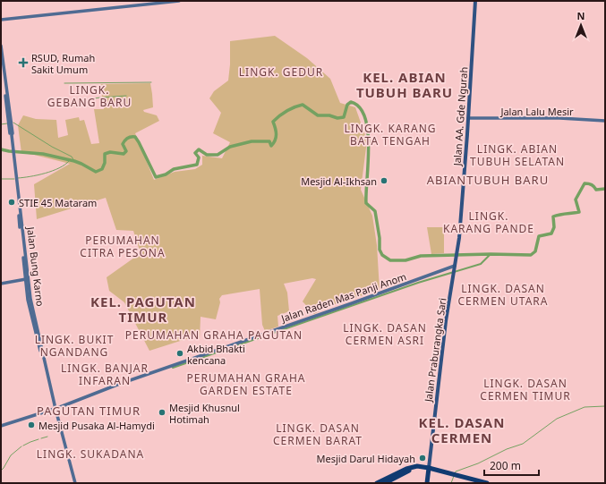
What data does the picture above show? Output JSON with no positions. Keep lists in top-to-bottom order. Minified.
{"streets":{"main road":["Jalan AA. Gde Ngurah","Jalan Praburangka Sari"],"street":["Jalan Lalu Mesir","Jalan Bung Karno","Jalan Raden Mas Panji Anom"]},"crossings":[["Jalan Lalu Mesir","Jalan AA. Gde Ngurah"],["Jalan AA. Gde Ngurah","Jalan Praburangka Sari"],["Jalan Bung Karno","Jalan Raden Mas Panji Anom"],["Jalan Raden Mas Panji Anom","Jalan Praburangka Sari"]],"districts":["LINGK. GEDUR","KEL. ABIAN TUBUH BARU","LINGK. GEBANG BARU","LINGK. KARANG BATA TENGAH","LINGK. ABIAN TUBUH SELATAN","ABIANTUBUH BARU","LINGK. KARANG PANDE","PERUMAHAN CITRA PESONA","LINGK. DASAN CERMEN UTARA","KEL. PAGUTAN TIMUR","LINGK. DASAN CERMEN ASRI","PERUMAHAN GRAHA PAGUTAN","LINGK. BUKIT NGANDANG","LINGK. BANJAR INFARAN","PERUMAHAN GRAHA GARDEN ESTATE","LINGK. DASAN CERMEN TIMUR","PAGUTAN TIMUR","KEL. DASAN CERMEN","LINGK. DASAN CERMEN BARAT","LINGK. SUKADANA"],"places":{"health":["RSUD, Rumah Sakit Umum"],"other":["Mesjid Al-Ikhsan","STIE 45 Mataram","Akbid Bhakti kencana","Mesjid Khusnul Hotimah","Mesjid Pusaka Al-Hamydi","Mesjid Darul Hidayah"]},"scale_bar":"200 m","north":"top"}
